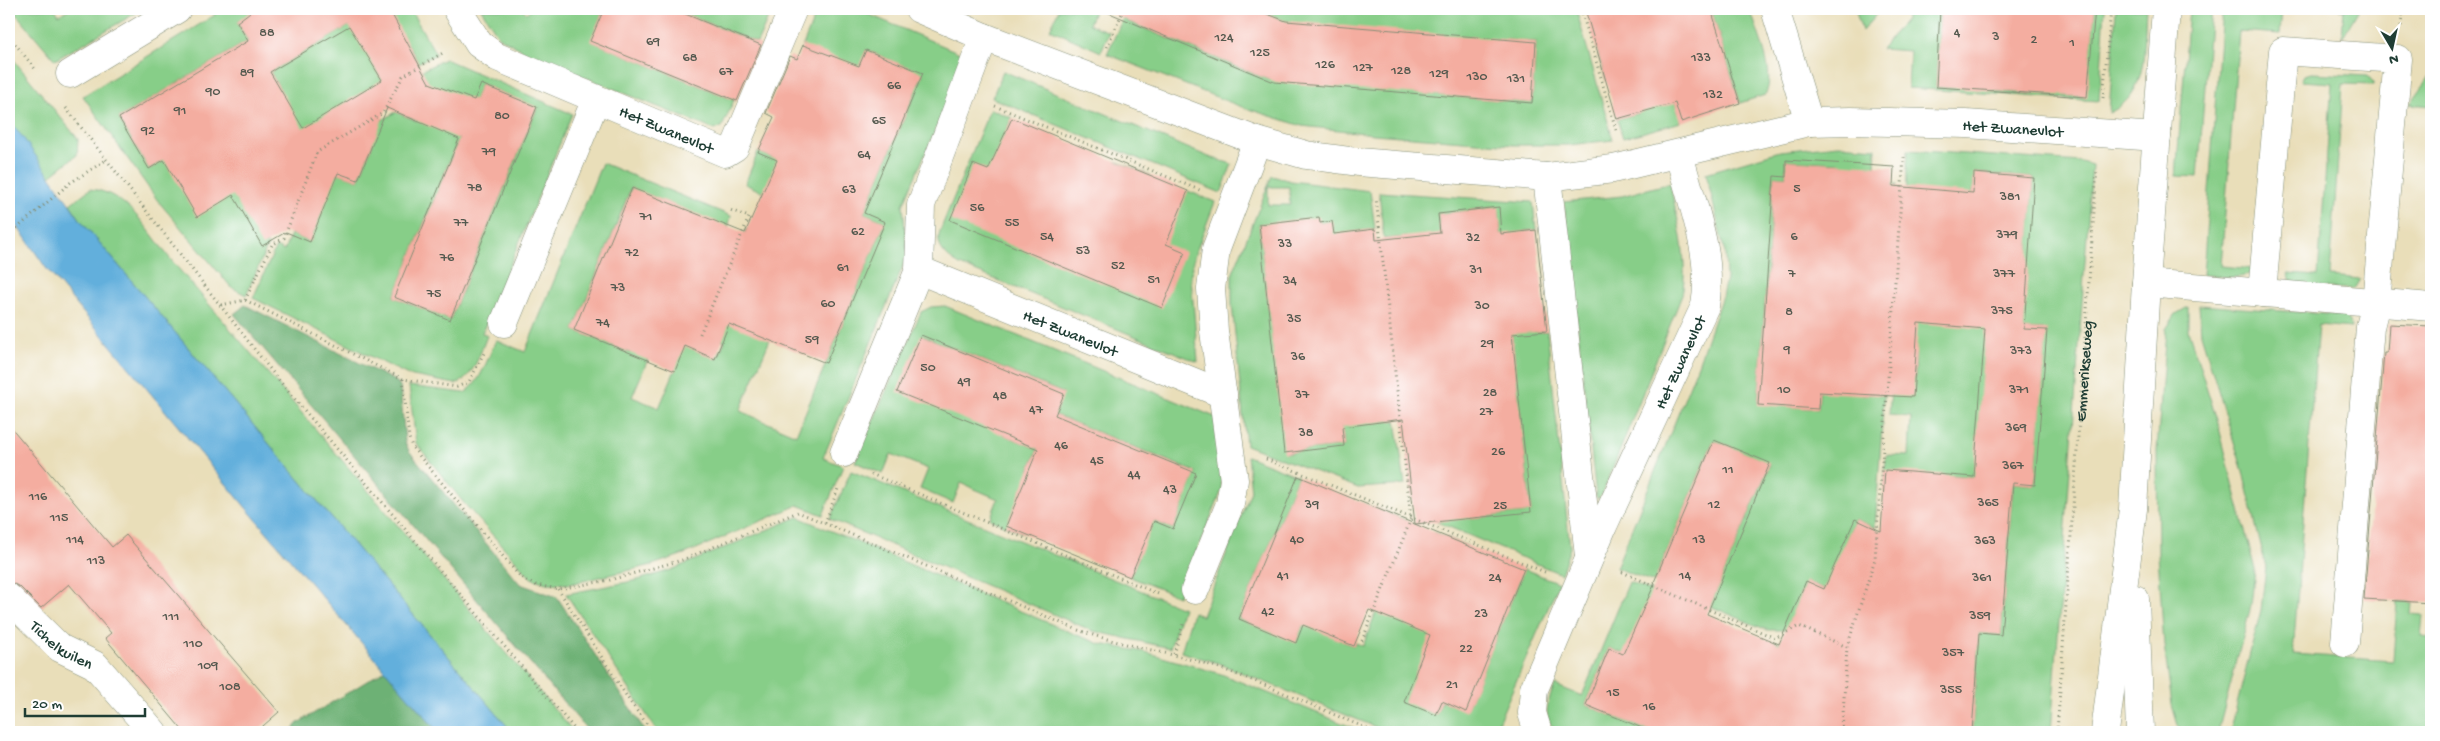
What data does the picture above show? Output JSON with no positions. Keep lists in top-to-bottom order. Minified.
{"streets":{"street":["Het Zwanevlot","Tichelkuilen"],"path":["Emmerikseweg"]},"crossings":[["Het Zwanevlot","Emmerikseweg"]],"house_numbers":["88","4","3","124","2","69","1","125","68","133","126","127","128","67","89","129","130","131","66","90","132","91","80","65","92","79","64","78","5","63","381","56","71","77","55","62","379","54","6","32","33","53","72","76","52","61","31","7","377","51","34","73","75","60","30","375","8","35","74","59","29","9","373","36","50","49","10","371","28","37","48","47","27","369","38","46","26","45","367","11","44","43","116","365","39","12","25","115","114","40","13","363","113","41","14","24","361","42","23","359","111","110","22","357","109","21","108","355","15","16"],"scale_bar":"20 m","north":"bottom"}
